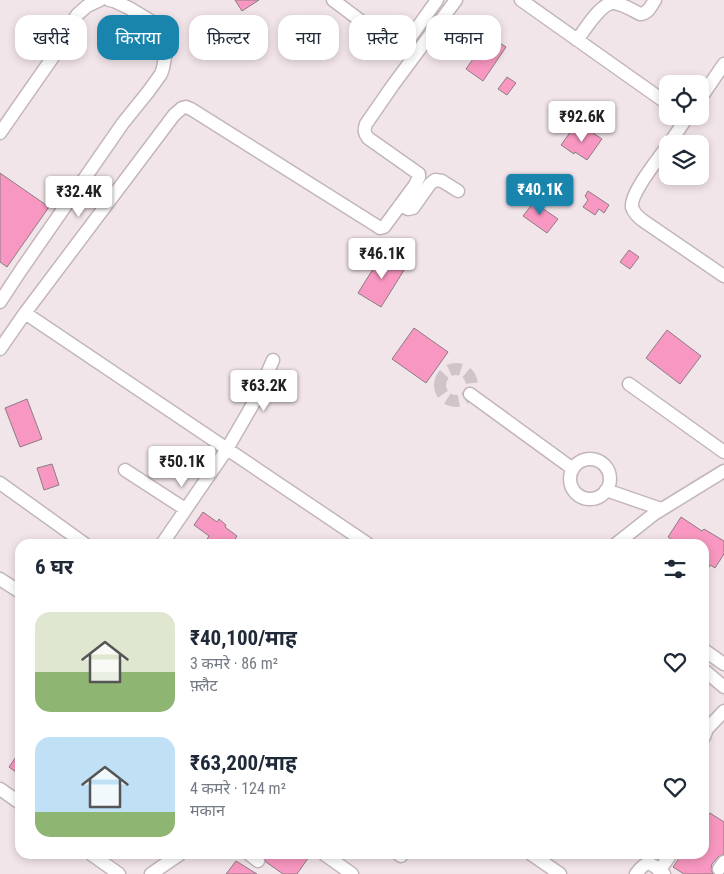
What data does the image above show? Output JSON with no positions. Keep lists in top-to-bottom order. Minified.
{"page":{"chip":["खरीदें","किराया","फ़िल्टर","नया","फ़्लैट","मकान"],"price":["₹92.6K","₹40.1K","₹32.4K","₹46.1K","₹63.2K","₹50.1K"],"heading":"6 घर","list":[{"name":"₹40,100/माह","note":"3 कमरे · 86 m² · फ़्लैट"},{"name":"₹63,200/माह","note":"4 कमरे · 124 m² · मकान"}]}}
